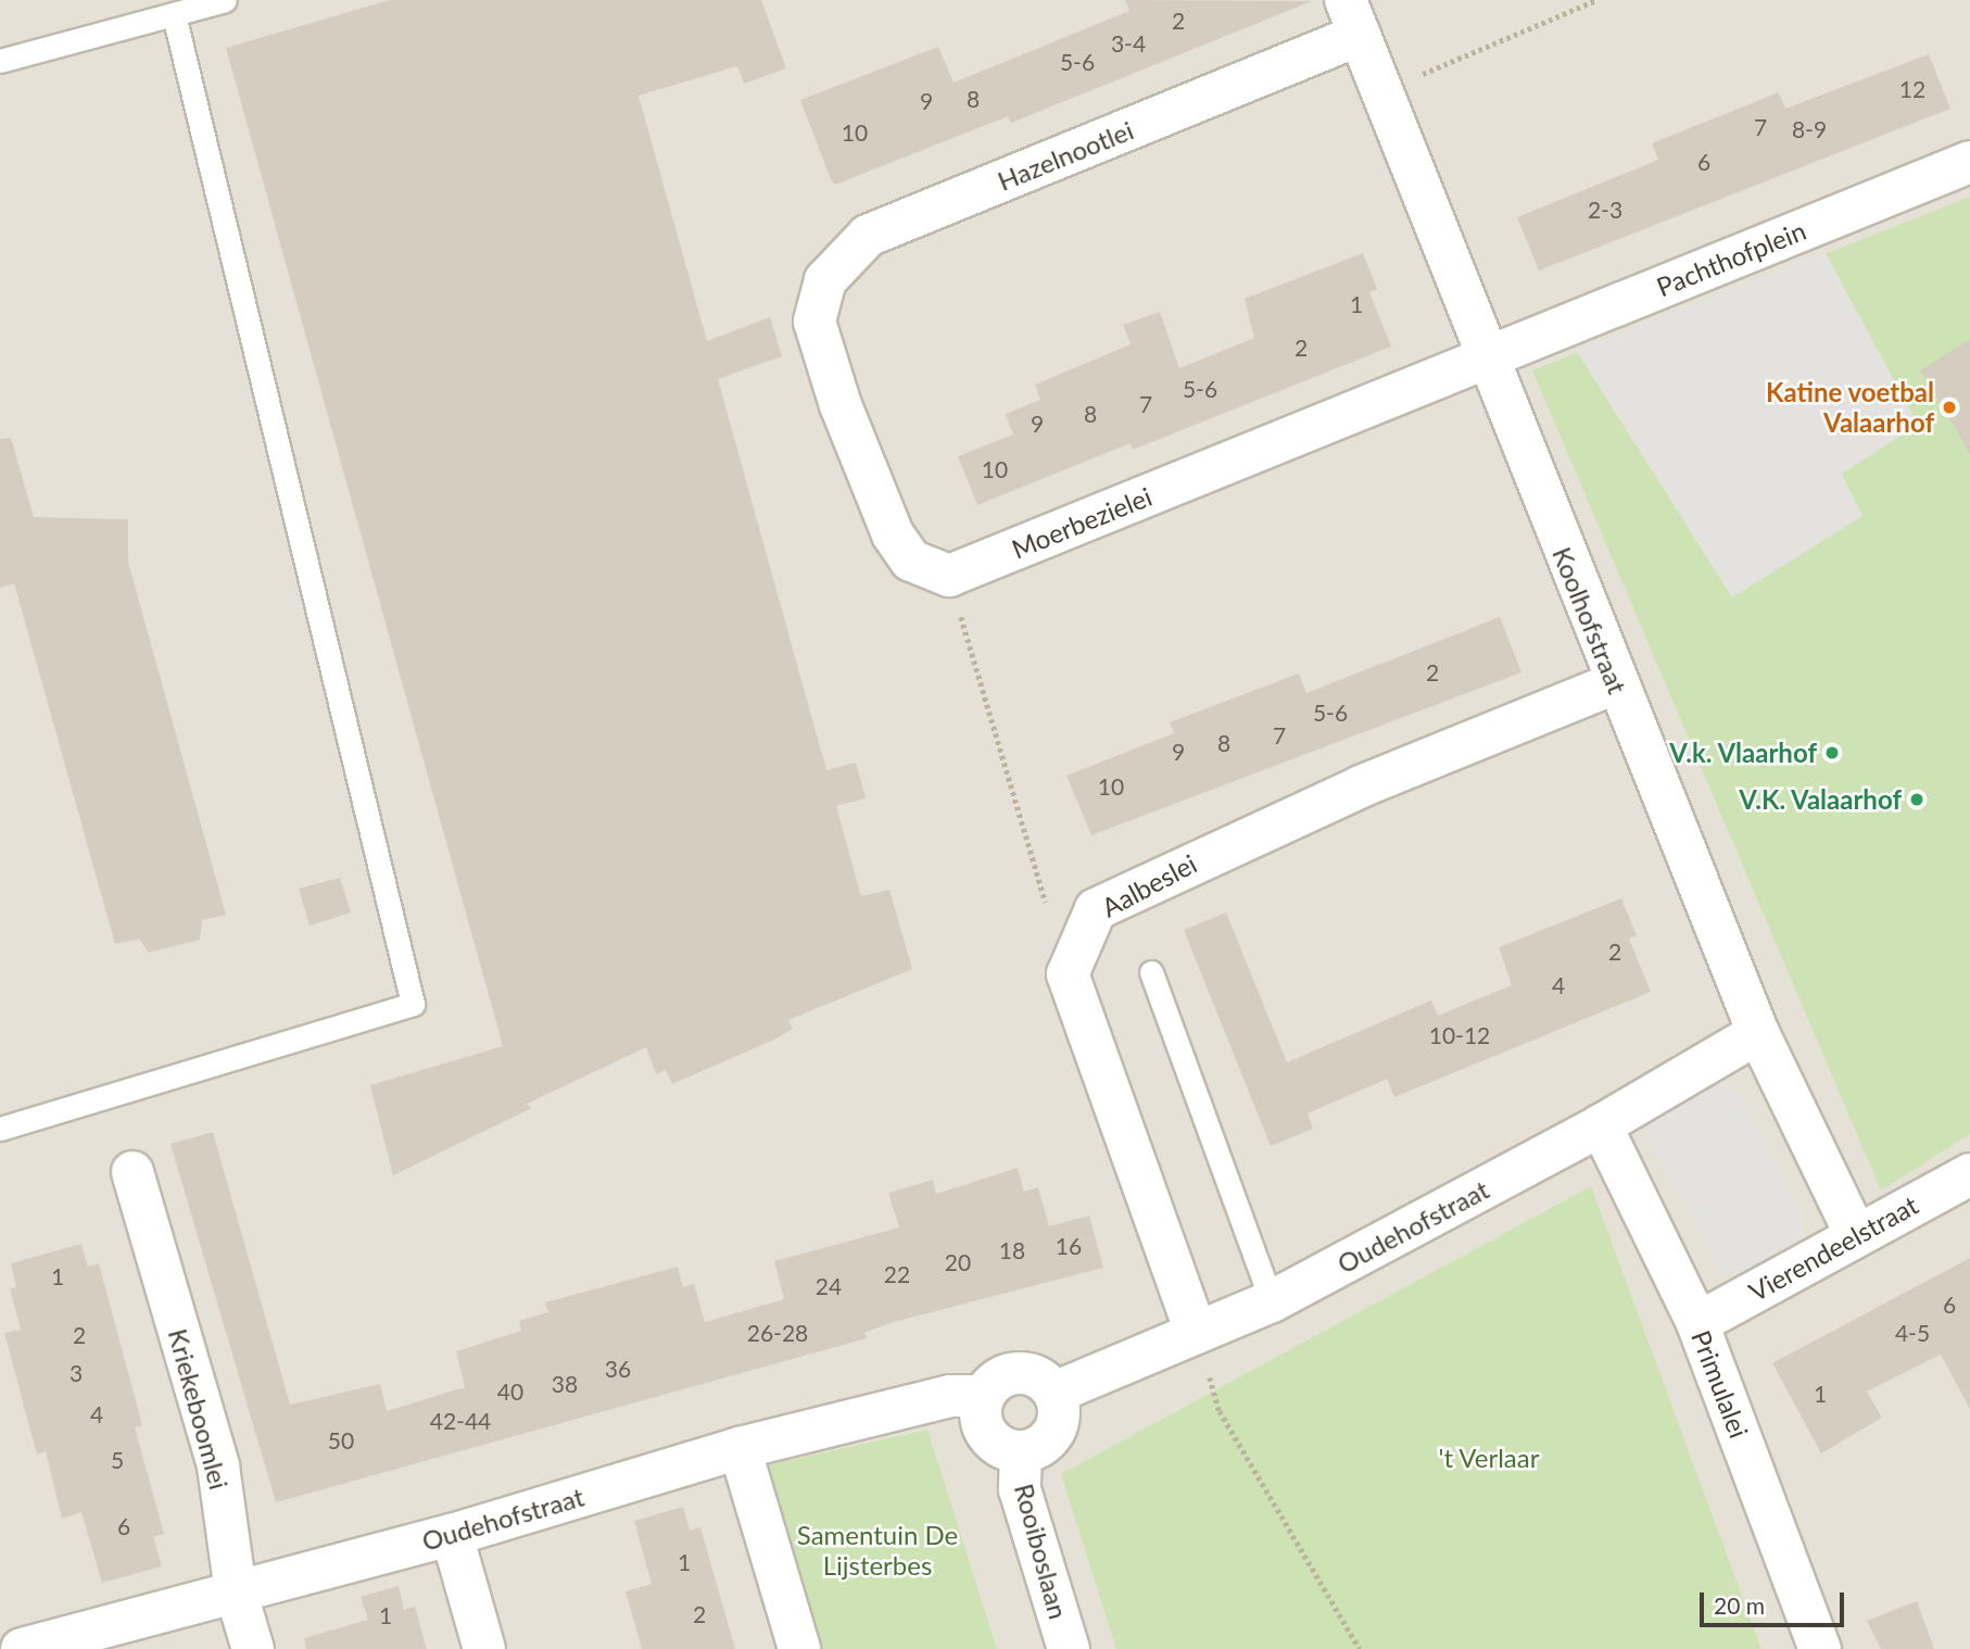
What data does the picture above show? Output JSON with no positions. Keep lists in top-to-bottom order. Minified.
{"streets":{"street":["Hazelnootlei","Pachthofplein","Moerbezielei","Koolhofstraat","Aalbeslei","Oudehofstraat","Vierendeelstraat","Primulalei","Kriekeboomlei","Rooiboslaan"]},"crossings":[["Hazelnootlei","Moerbezielei"],["Hazelnootlei","Koolhofstraat"],["Pachthofplein","Moerbezielei"],["Pachthofplein","Koolhofstraat"],["Moerbezielei","Koolhofstraat"],["Koolhofstraat","Aalbeslei"],["Koolhofstraat","Oudehofstraat"],["Koolhofstraat","Vierendeelstraat"],["Oudehofstraat","Primulalei"],["Oudehofstraat","Kriekeboomlei"],["Oudehofstraat","Rooiboslaan"],["Vierendeelstraat","Primulalei"]],"parks":["'t Verlaar","Samentuin De Lijsterbes"],"places":["Katine voetbal Valaarhof","V.k. Vlaarhof","V.K. Valaarhof"],"house_numbers":["2","3-4","5-6","12","8","9","7","8-9","10","6","2-3","1","2","5-6","7","8","9","10","2","5-6","7","8","9","10","2","4","10-12","16","18","20","22","1","24","6","26-28","4-5","2","36","3","38","40","1","4","42-44","50","5","6","1","2","1"],"scale_bar":"20 m"}
